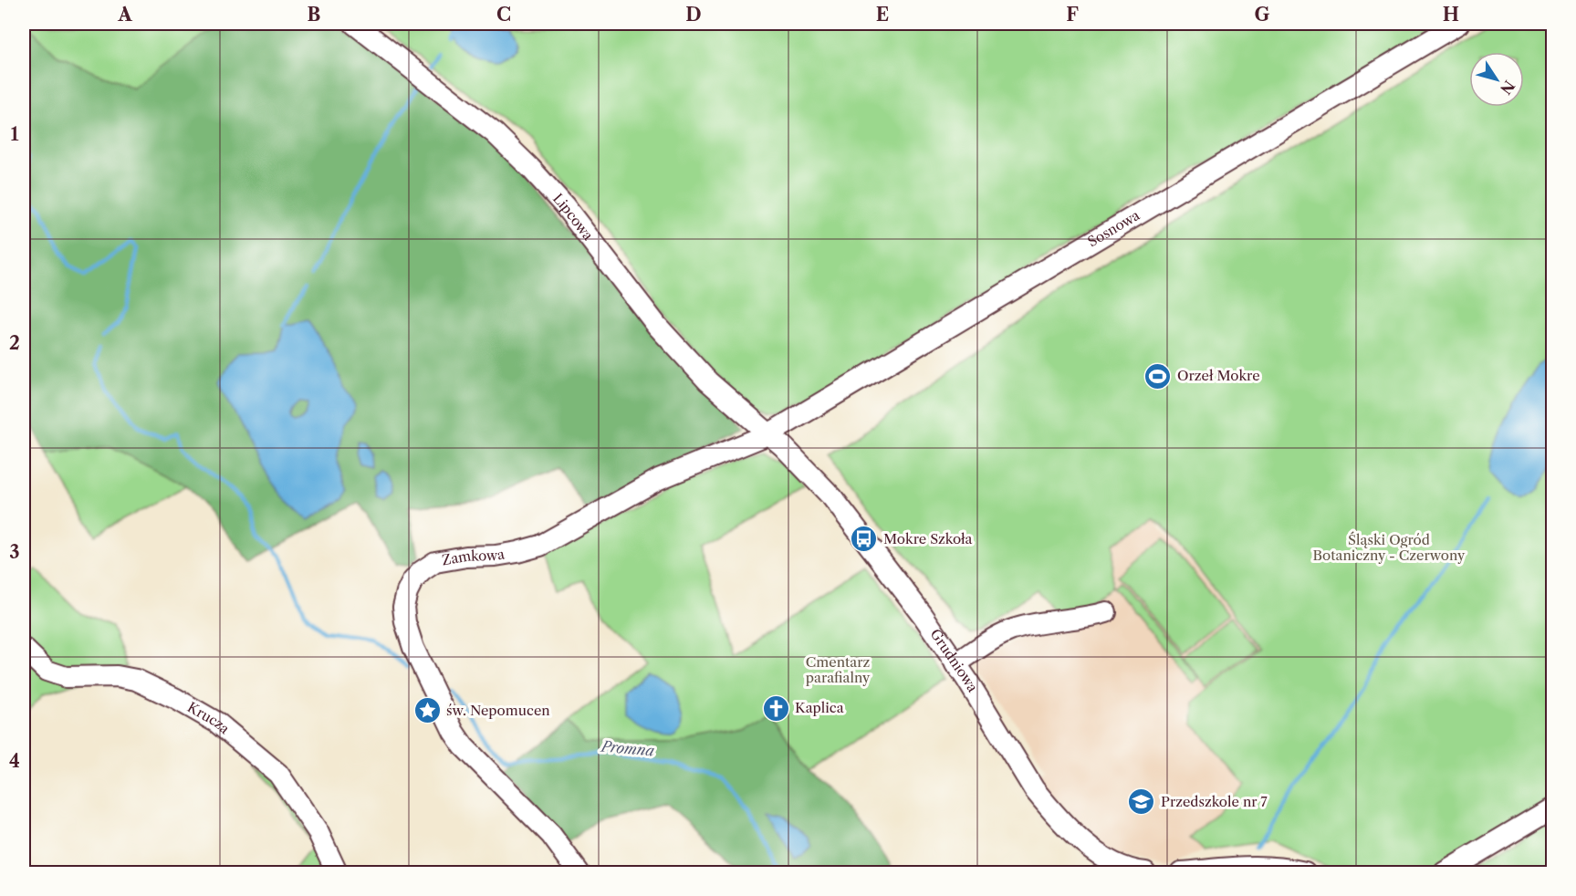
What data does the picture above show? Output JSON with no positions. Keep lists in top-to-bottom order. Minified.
{"streets":{"street":["Lipcowa","Sosnowa","Zamkowa","Grudniowa","Krucza"]},"crossings":[["Lipcowa","Sosnowa"],["Lipcowa","Zamkowa"],["Lipcowa","Grudniowa"],["Sosnowa","Zamkowa"],["Sosnowa","Grudniowa"],["Zamkowa","Grudniowa"]],"water":["Promna"],"parks":["Śląski Ogród Botaniczny - Czerwony","Cmentarz parafialny"],"places":{"sports":["Orzeł Mokre"],"bus stop":["Mokre Szkoła"],"church":["Kaplica"],"place":["św. Nepomucen"],"school or university":["Przedszkole nr 7"]},"north":"bottom right","grid":{"columns":["A","B","C","D","E","F","G","H"],"rows":["1","2","3","4"]}}
